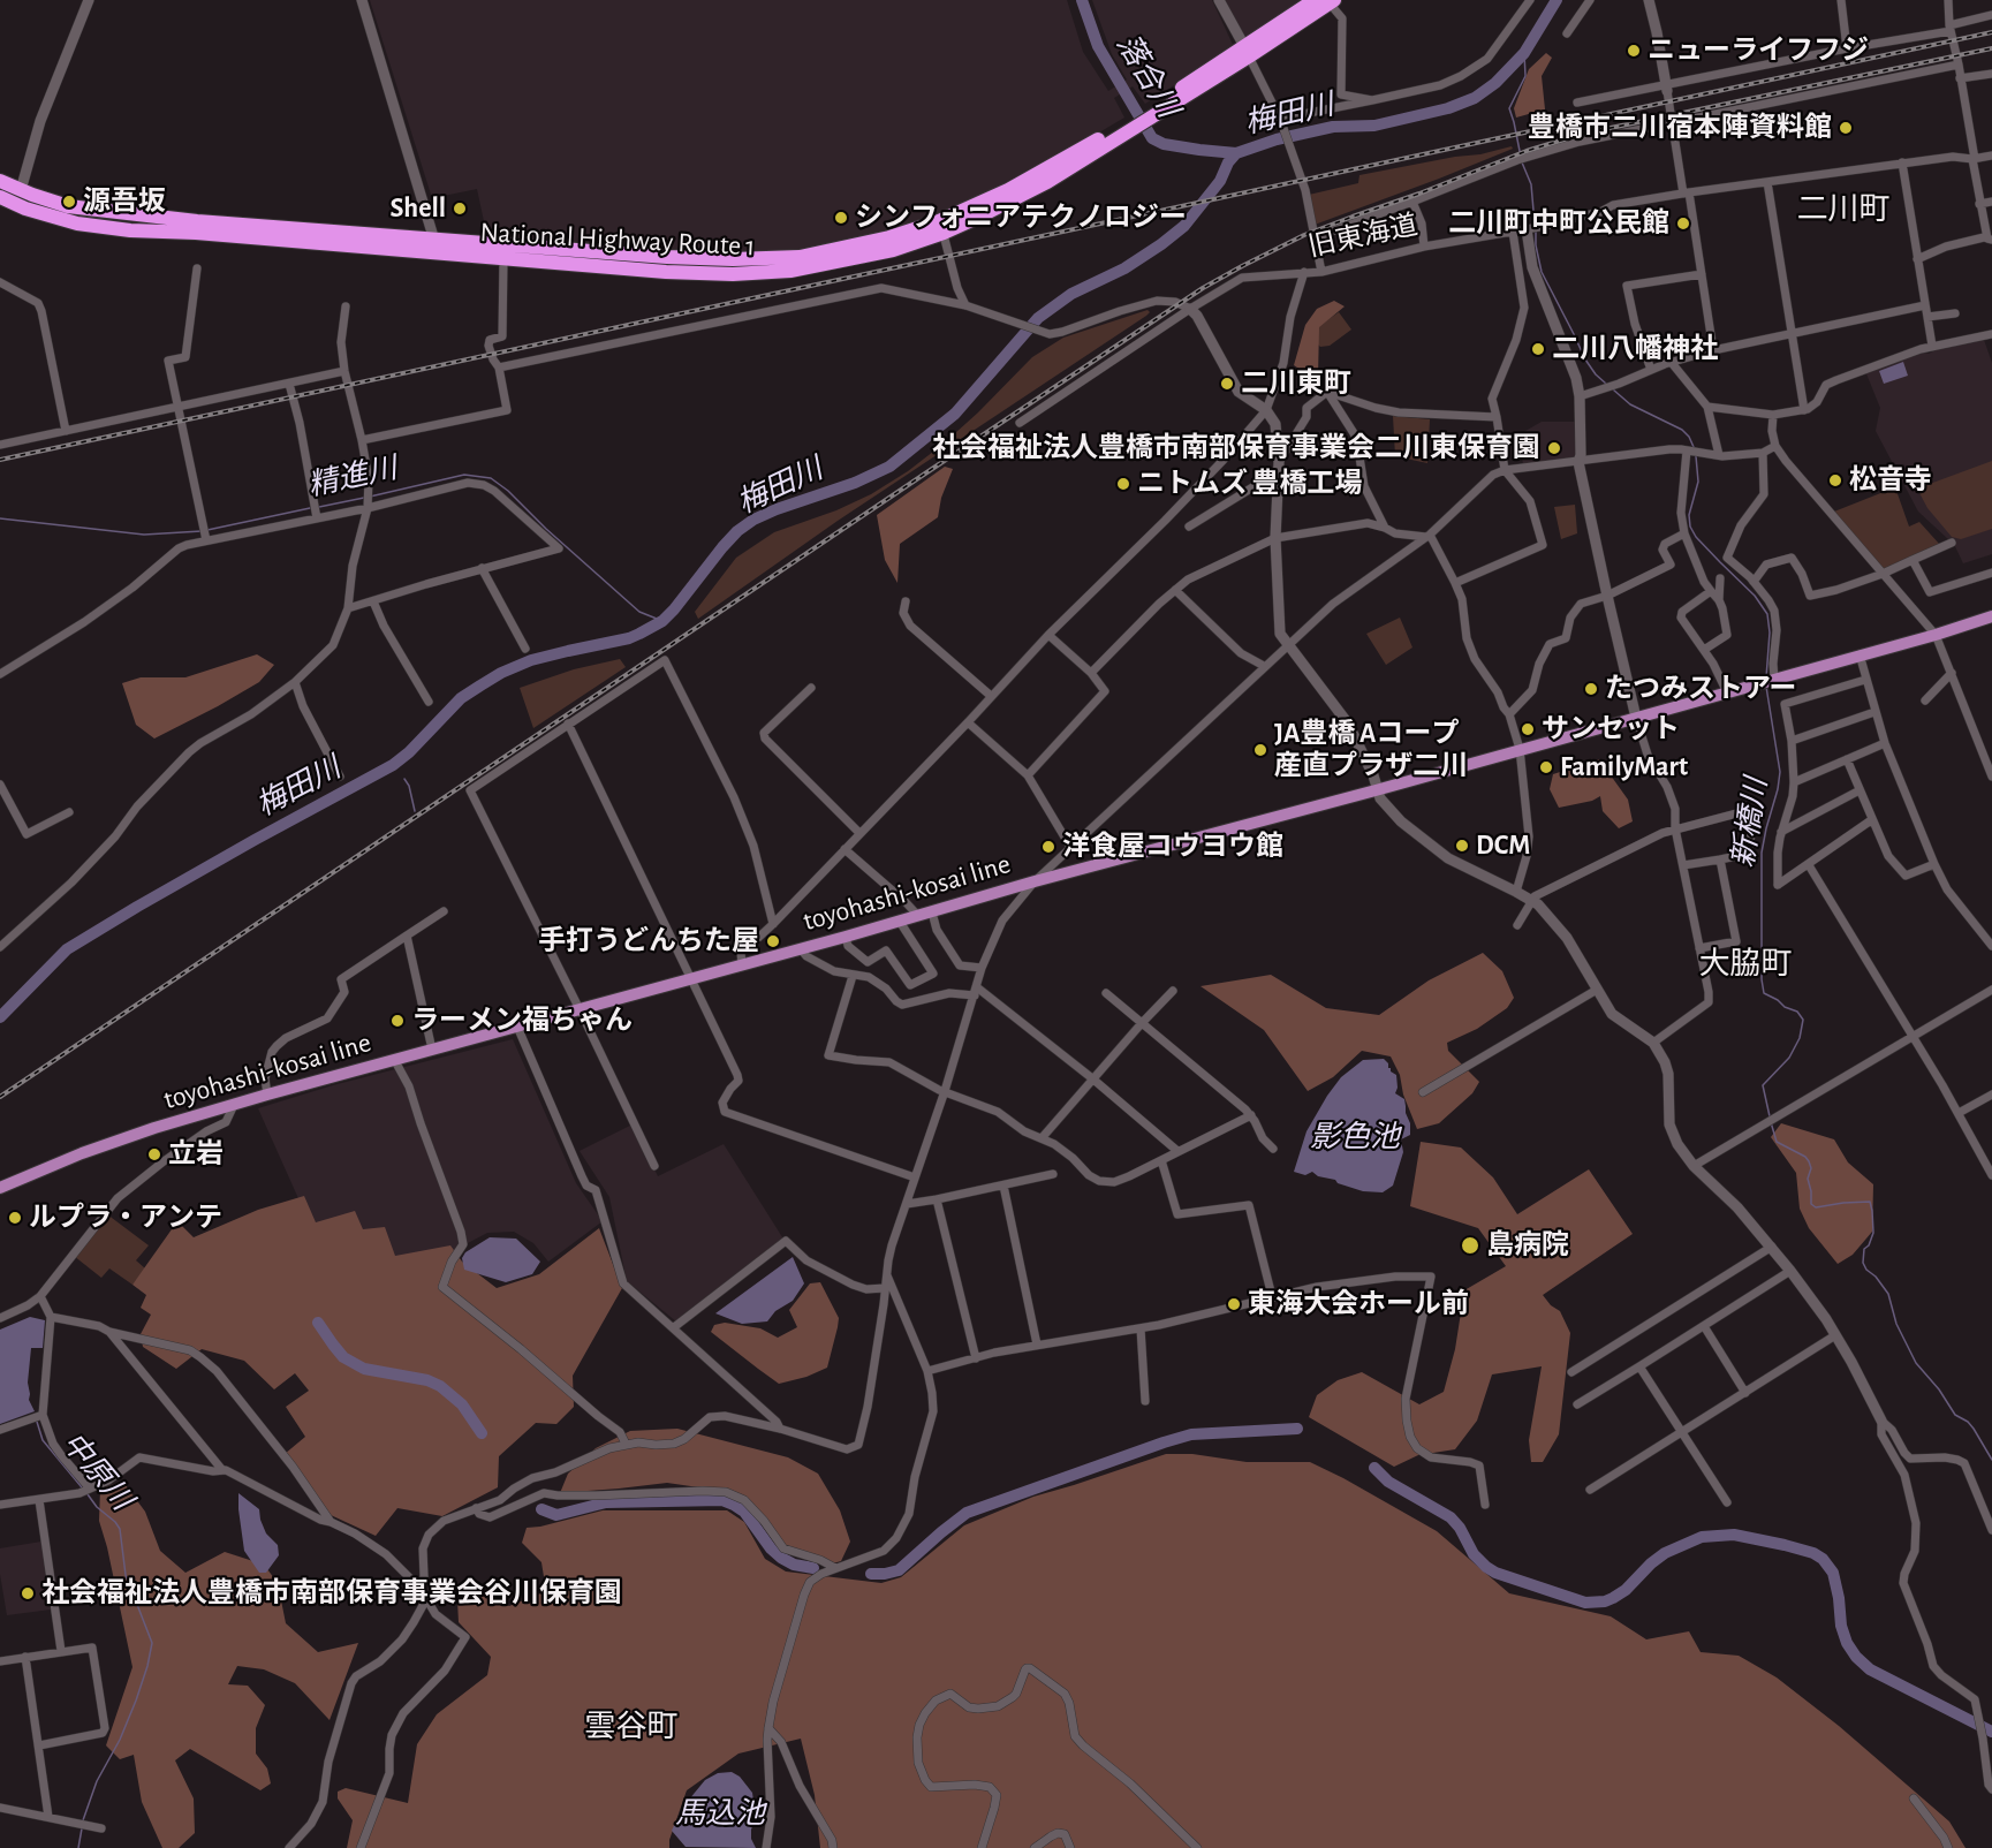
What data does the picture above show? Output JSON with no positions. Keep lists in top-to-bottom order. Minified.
{"streets":{"highway":["National Highway Route 1"],"main road":["toyohashi-kosai line"],"street":["旧東海道"]},"districts":["二川町","大脇町","雲谷町"],"water":["落合川","梅田川","精進川","新橋川","影色池","中原川","馬込池"],"places":["ニューライフフジ","豊橋市二川宿本陣資料館","源吾坂","Shell","シンフォニアテクノロジー","二川町中町公民館","二川八幡神社","二川東町","社会福祉法人豊橋市南部保育事業会二川東保育園","松音寺","ニトムズ 豊橋工場","たつみストアー","サンセット","JA豊橋 Aコープ 産直プラザ二川","FamilyMart","DCM","洋食屋コウヨウ館","手打うどんちた屋","ラーメン福ちゃん","立岩","ルプラ・アンテ","島病院","東海大会ホール前","社会福祉法人豊橋市南部保育事業会谷川保育園"]}
